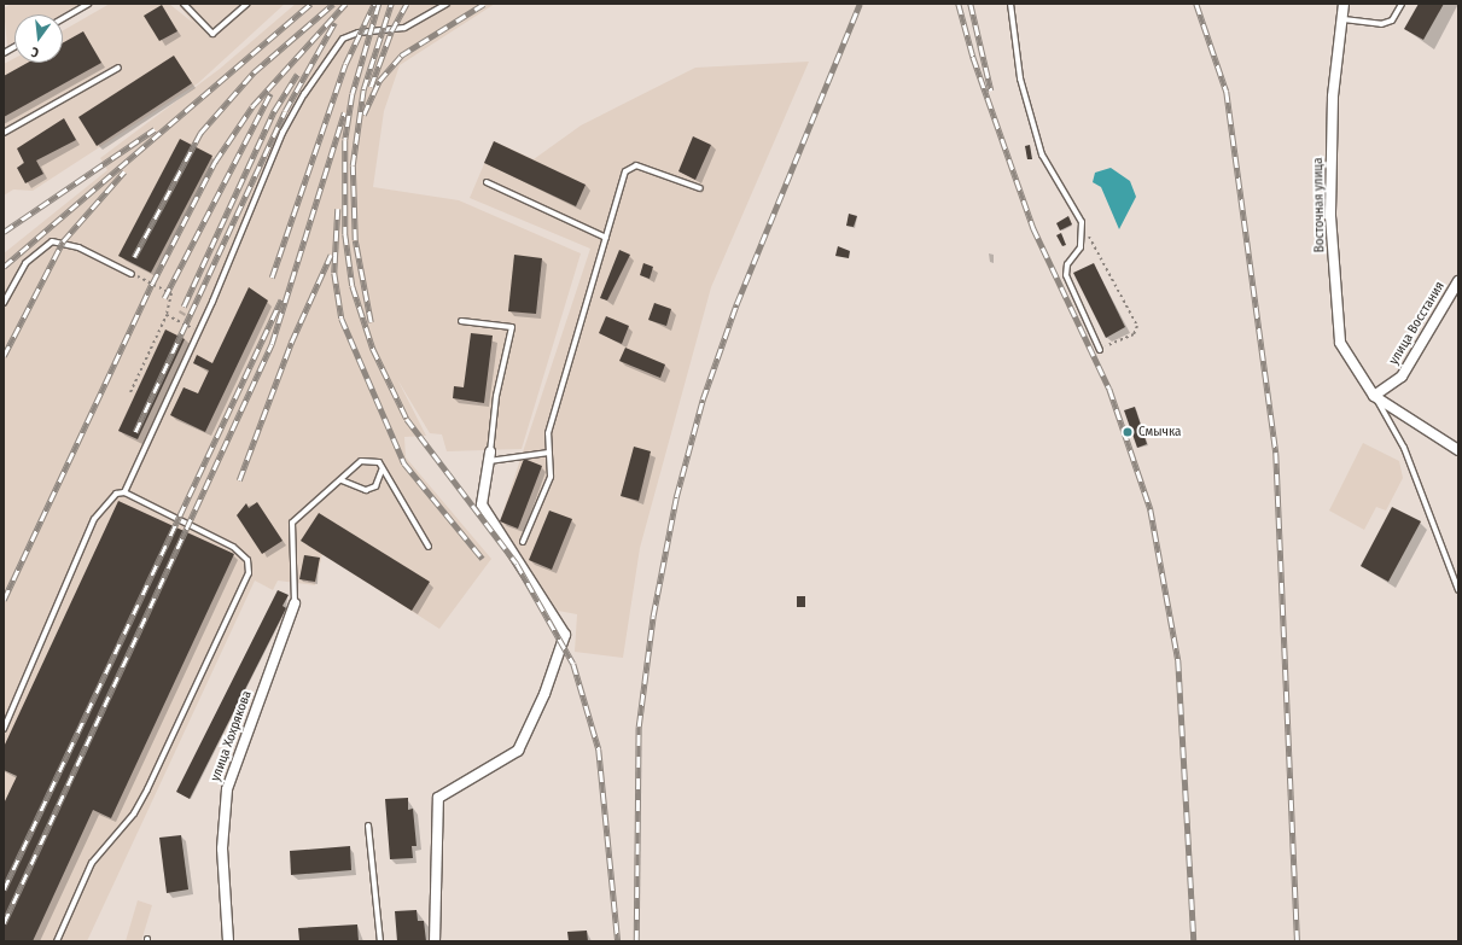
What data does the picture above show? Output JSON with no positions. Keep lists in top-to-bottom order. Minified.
{"streets":{"street":["Восточная улица","улица Восстания","улица Хохрякова"]},"crossings":[["Восточная улица","улица Восстания"]],"places":["Смычка"],"north":"bottom"}
